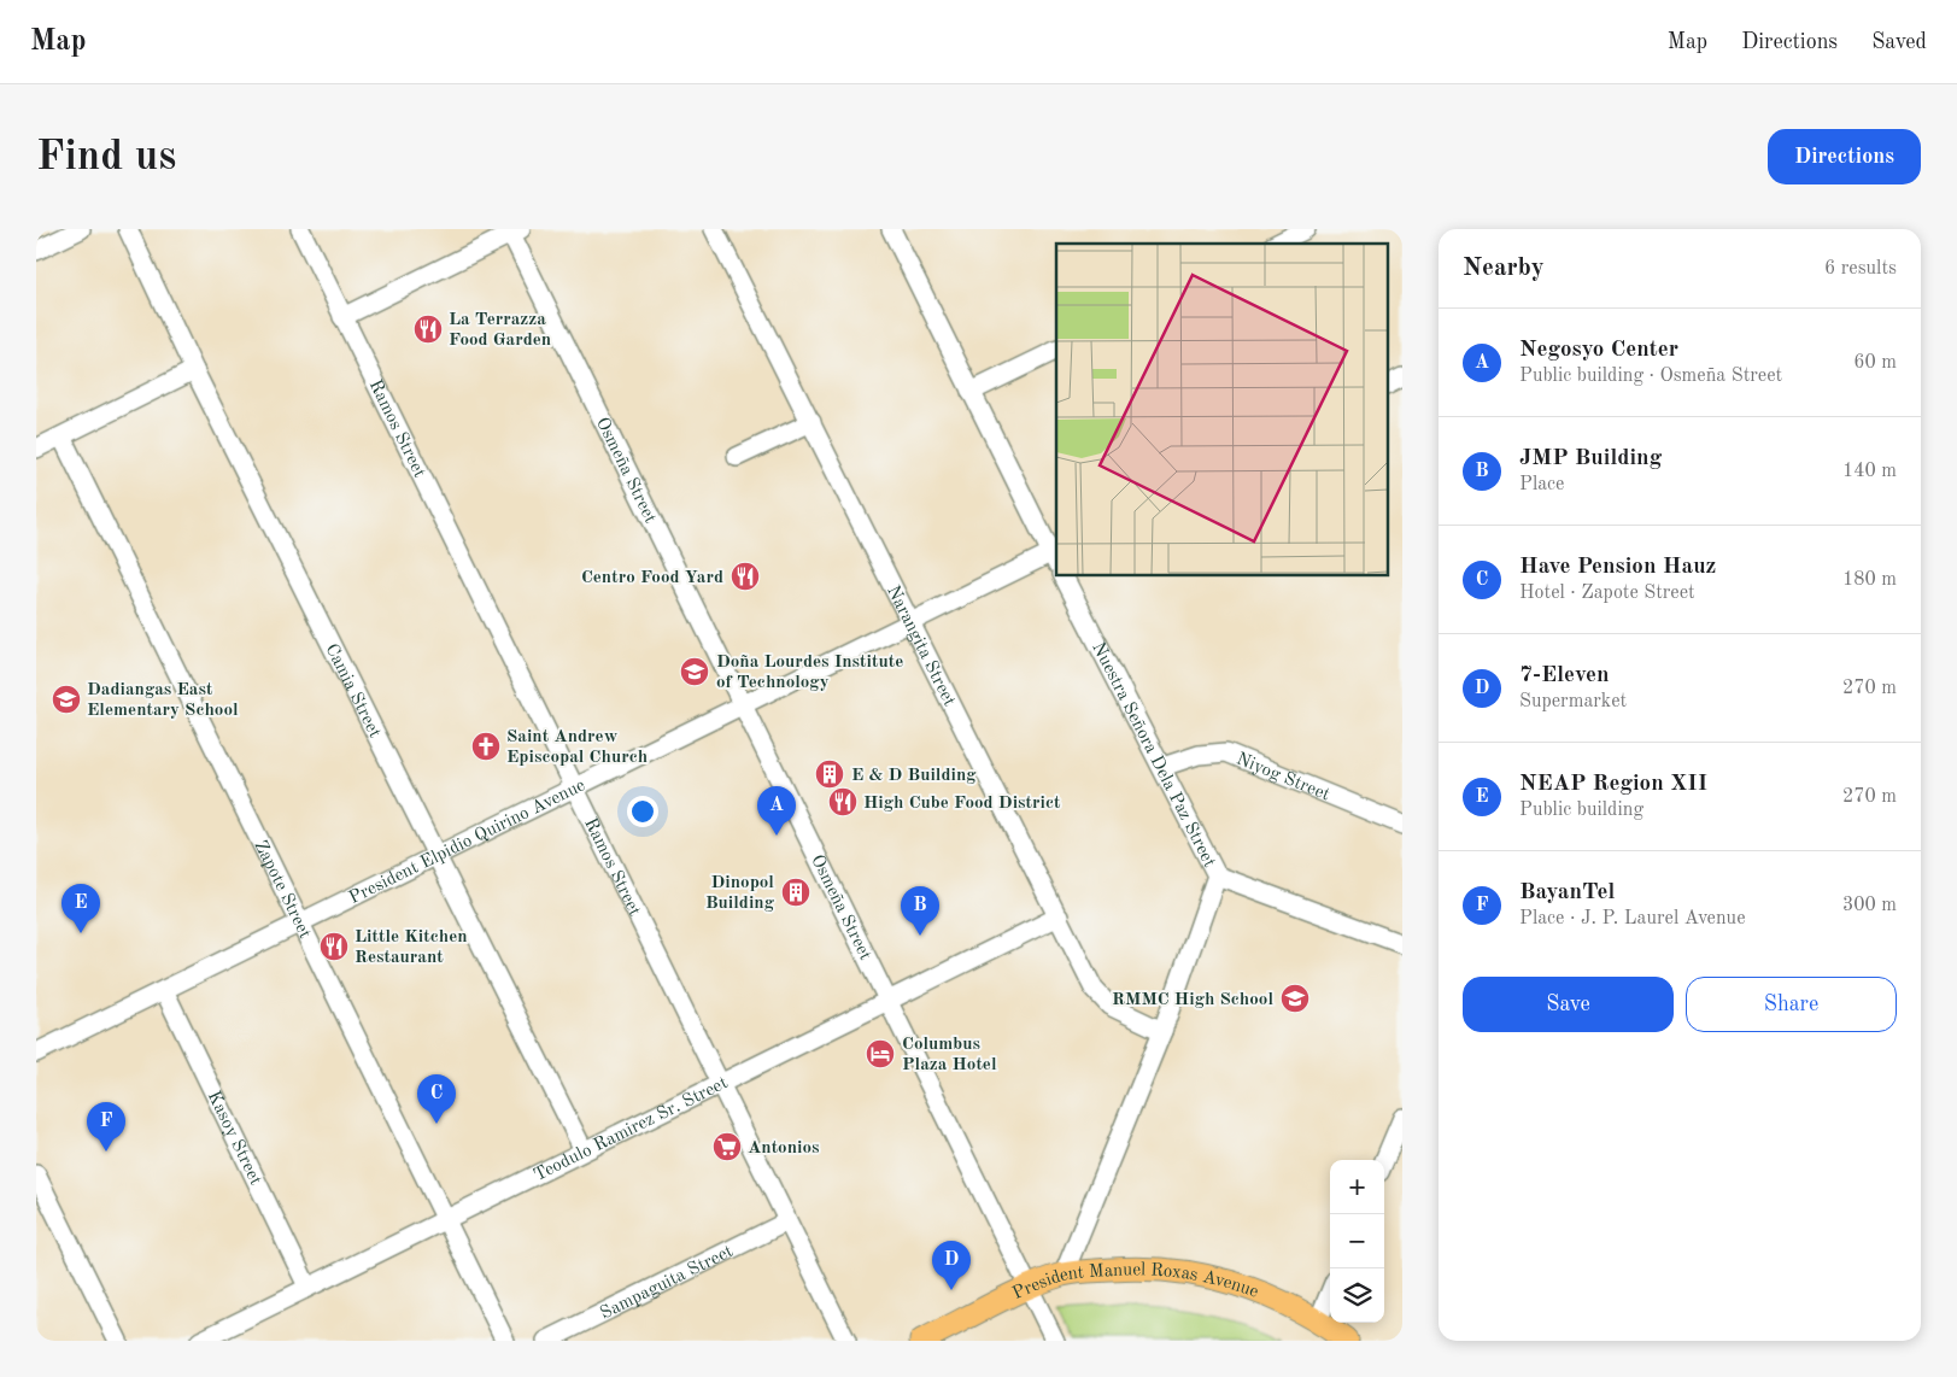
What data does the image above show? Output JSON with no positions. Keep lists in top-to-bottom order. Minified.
{"streets":{"main road":["President Manuel Roxas Avenue"],"street":["Ramos Street","Osmeña Street","Narangita Street","Camia Street","Nuestra Señora Dela Paz Street","Niyog Street","President Elpidio Quirino Avenue","Zapote Street","Teodulo Ramirez Sr. Street","Kasoy Street","Sampaguita Street"]},"crossings":[["Ramos Street","President Elpidio Quirino Avenue"],["Ramos Street","Teodulo Ramirez Sr. Street"],["Ramos Street","Sampaguita Street"],["Osmeña Street","President Elpidio Quirino Avenue"],["Osmeña Street","Teodulo Ramirez Sr. Street"],["Osmeña Street","President Manuel Roxas Avenue"],["Narangita Street","Nuestra Señora Dela Paz Street"],["Narangita Street","President Elpidio Quirino Avenue"],["Narangita Street","Teodulo Ramirez Sr. Street"],["Camia Street","President Elpidio Quirino Avenue"],["Camia Street","Teodulo Ramirez Sr. Street"],["Nuestra Señora Dela Paz Street","Niyog Street"],["Nuestra Señora Dela Paz Street","President Manuel Roxas Avenue"],["President Elpidio Quirino Avenue","Zapote Street"],["President Elpidio Quirino Avenue","Kasoy Street"],["Zapote Street","Teodulo Ramirez Sr. Street"],["Teodulo Ramirez Sr. Street","Kasoy Street"]],"places":{"restaurant":["La Terrazza Food Garden","Centro Food Yard","High Cube Food District","Little Kitchen Restaurant"],"school or university":["Doña Lourdes Institute of Technology","Dadiangas East Elementary School","RMMC High School"],"church":["Saint Andrew Episcopal Church"],"building":["E & D Building","Dinopol Building"],"hotel":["Columbus Plaza Hotel"],"supermarket":["Antonios"]},"page":{"header":"Map","nav":["Map","Directions","Saved"],"buttons":["Directions",["Save","Share"]],"title":"Find us","heading":["Nearby","6 results"],"list":[{"mark":"A","name":"Negosyo Center","note":"Public building · Osmeña Street","value":"60 m"},{"mark":"B","name":"JMP Building","note":"Place","value":"140 m"},{"mark":"C","name":"Have Pension Hauz","note":"Hotel · Zapote Street","value":"180 m"},{"mark":"D","name":"7-Eleven","note":"Supermarket","value":"270 m"},{"mark":"E","name":"NEAP Region XII","note":"Public building","value":"270 m"},{"mark":"F","name":"BayanTel","note":"Place · J. P. Laurel Avenue","value":"300 m"}],"pins":["A","E","B","C","F","D"],"map_buttons":["+","−"]}}
